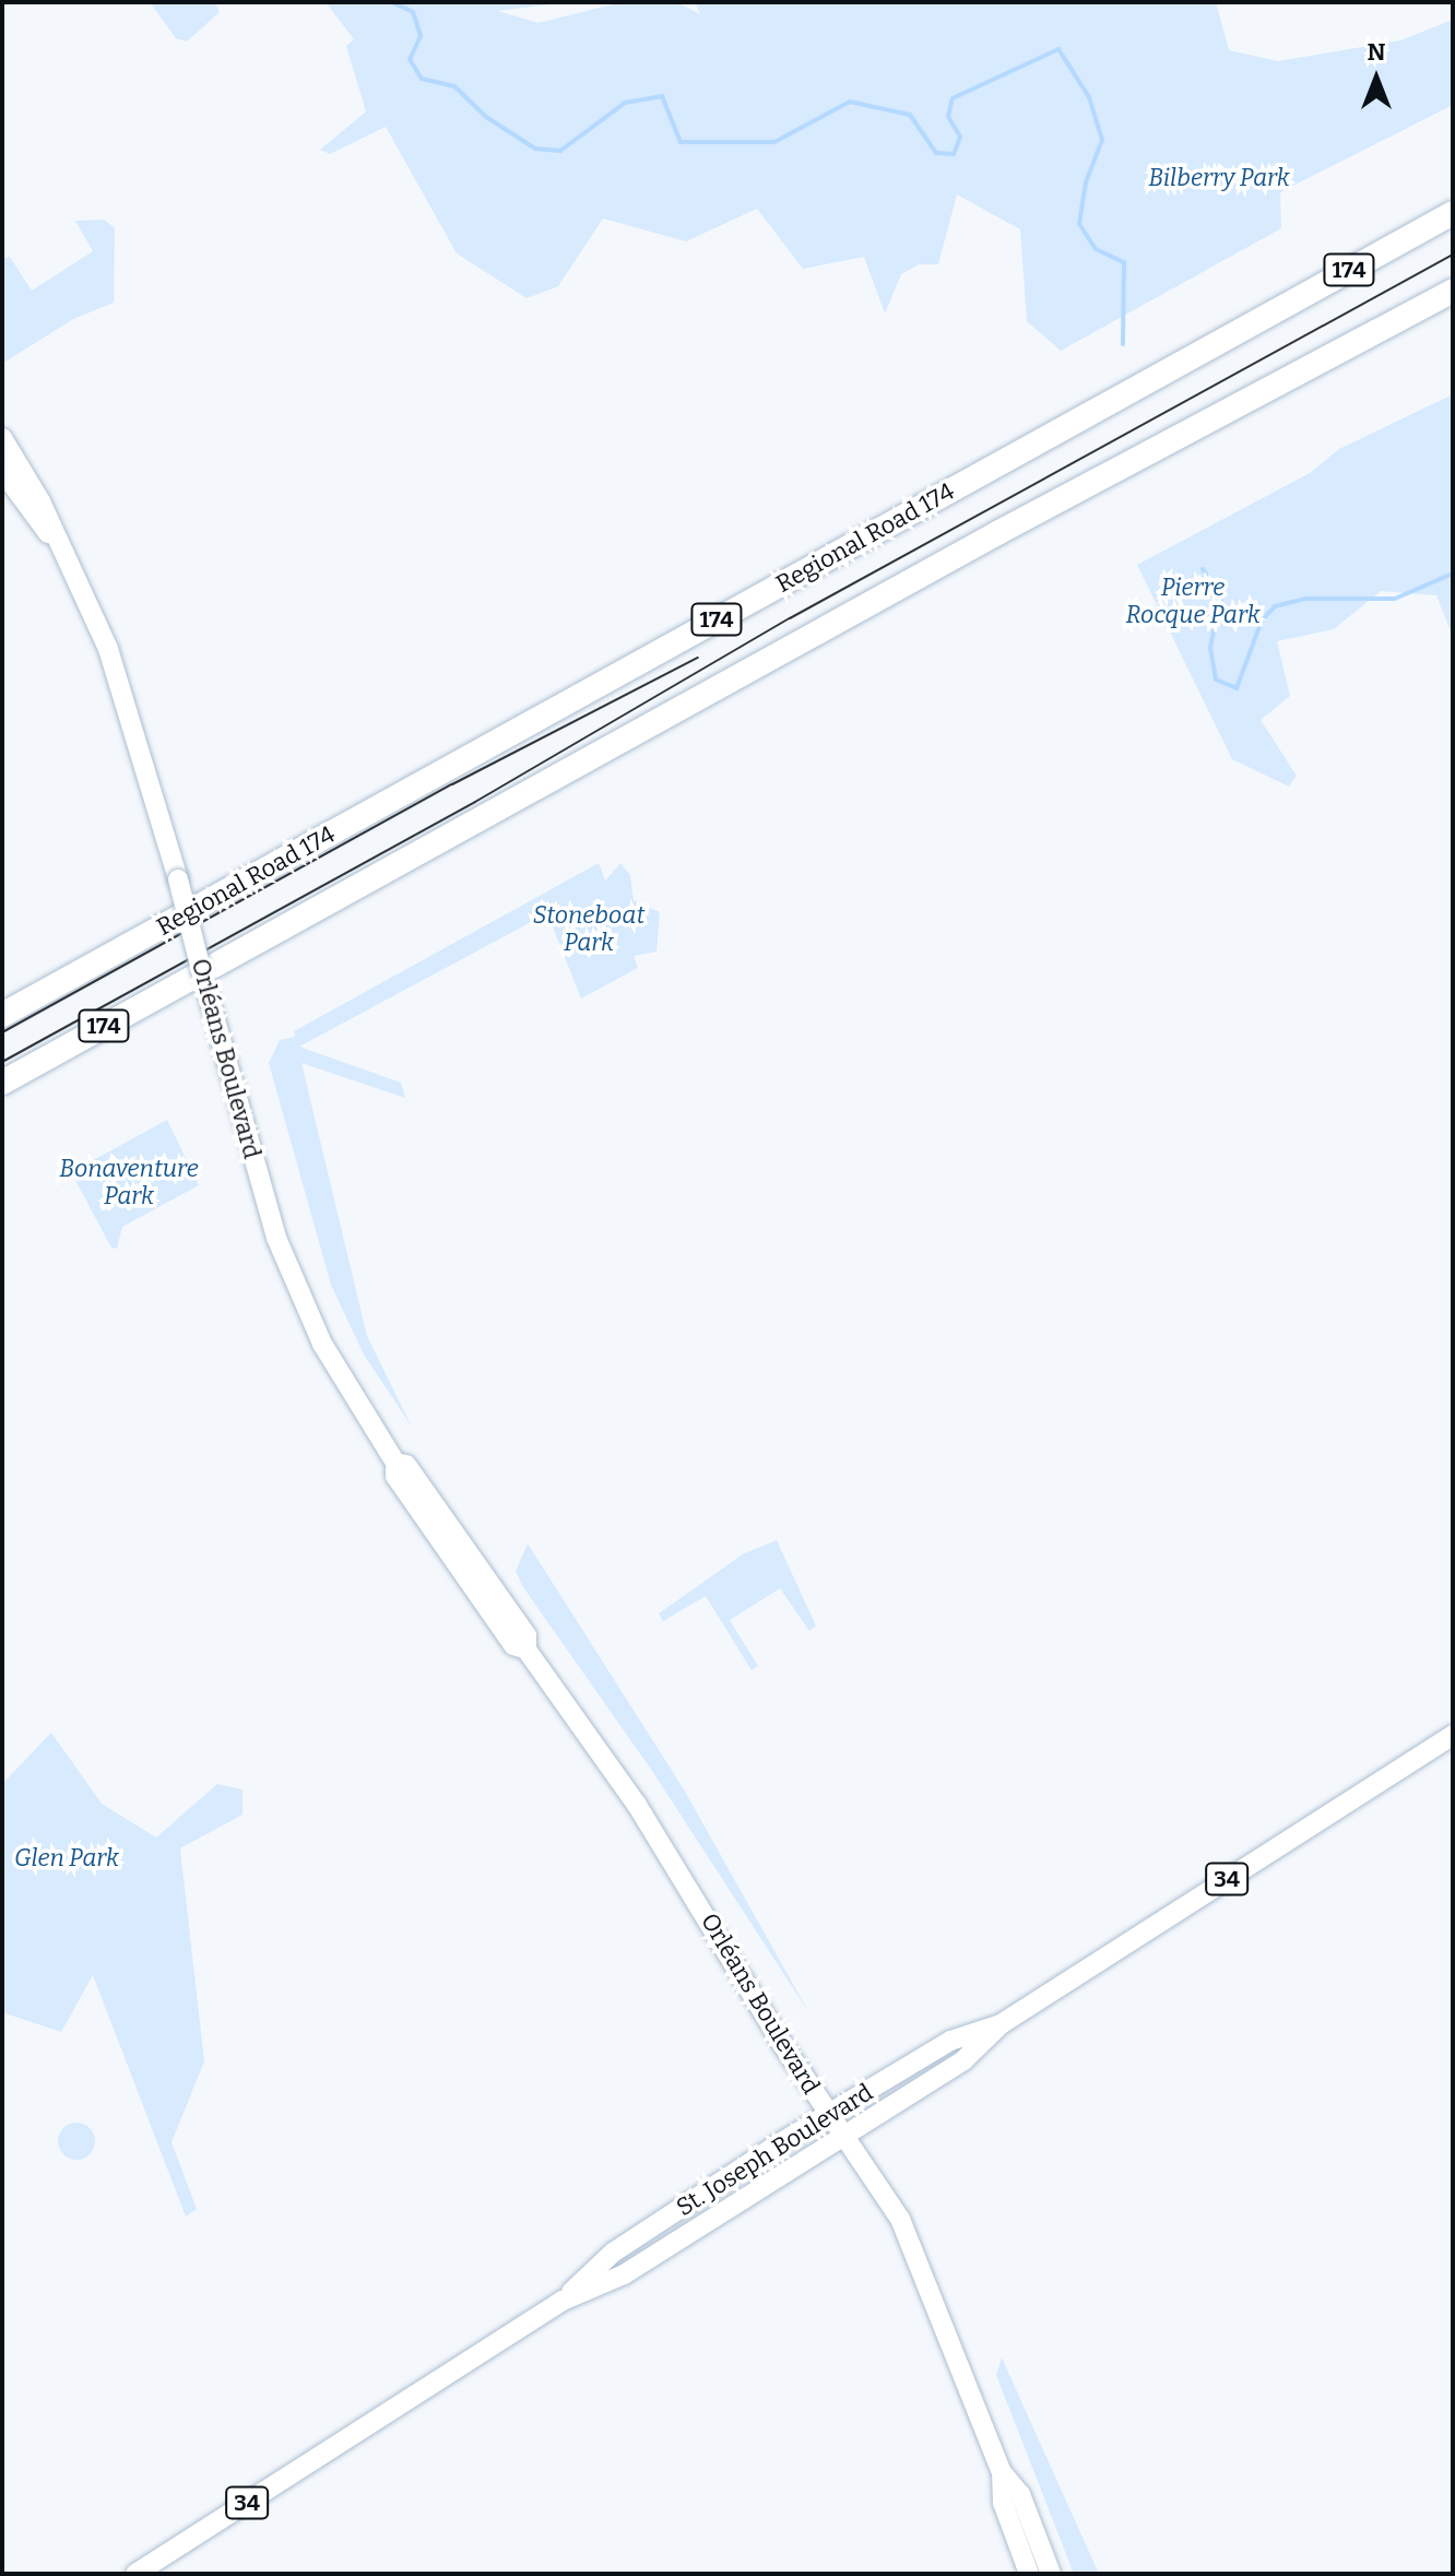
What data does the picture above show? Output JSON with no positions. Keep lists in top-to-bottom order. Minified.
{"streets":{"highway":["174","Regional Road 174"],"main road":["Orléans Boulevard","34","St. Joseph Boulevard"]},"crossings":[["Orléans Boulevard","St. Joseph Boulevard"]],"parks":["Bilberry Park","Pierre Rocque Park","Stoneboat Park","Bonaventure Park","Glen Park"],"north":"top"}
